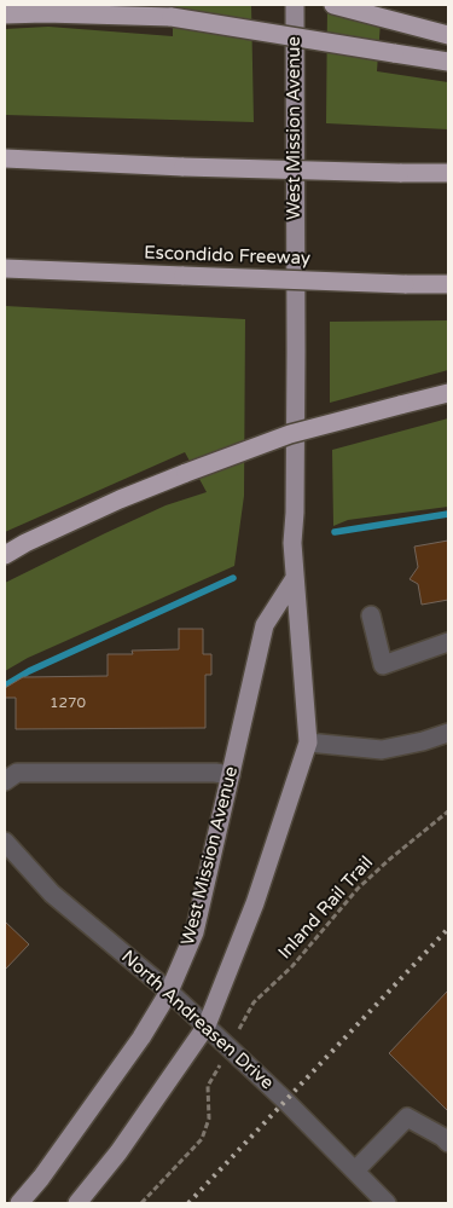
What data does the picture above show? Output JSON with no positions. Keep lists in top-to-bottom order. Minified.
{"streets":{"highway":["Escondido Freeway"],"main road":["West Mission Avenue"],"street":["North Andreasen Drive"],"path":["Inland Rail Trail"]},"crossings":[["West Mission Avenue","North Andreasen Drive"]],"house_numbers":["1270"]}
